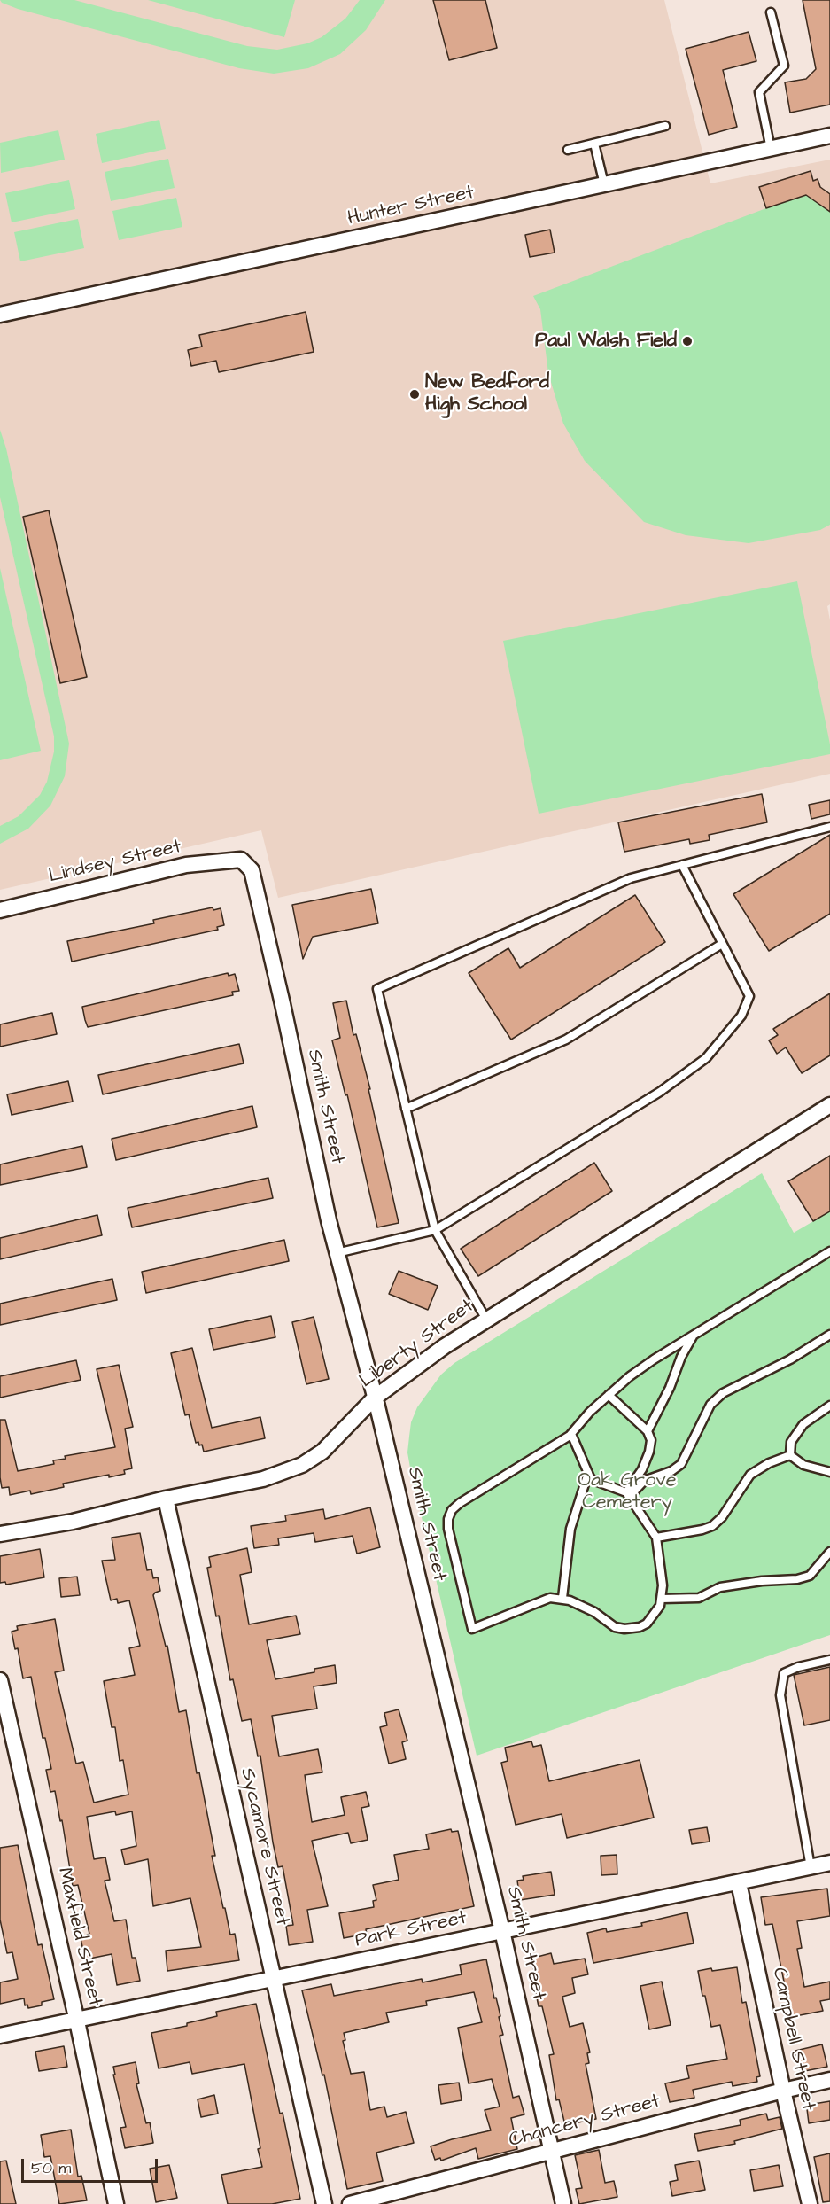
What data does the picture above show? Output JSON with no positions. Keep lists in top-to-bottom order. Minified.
{"streets":{"street":["Hunter Street","Lindsey Street","Smith Street","Liberty Street","Sycamore Street","Park Street","Maxfield Street","Campbell Street","Chancery Street"]},"crossings":[["Lindsey Street","Smith Street"],["Smith Street","Liberty Street"],["Smith Street","Park Street"],["Smith Street","Chancery Street"],["Liberty Street","Sycamore Street"],["Sycamore Street","Park Street"],["Park Street","Maxfield Street"],["Park Street","Campbell Street"],["Campbell Street","Chancery Street"]],"parks":["Oak Grove Cemetery"],"places":["Paul Walsh Field","New Bedford High School"],"scale_bar":"50 m"}
